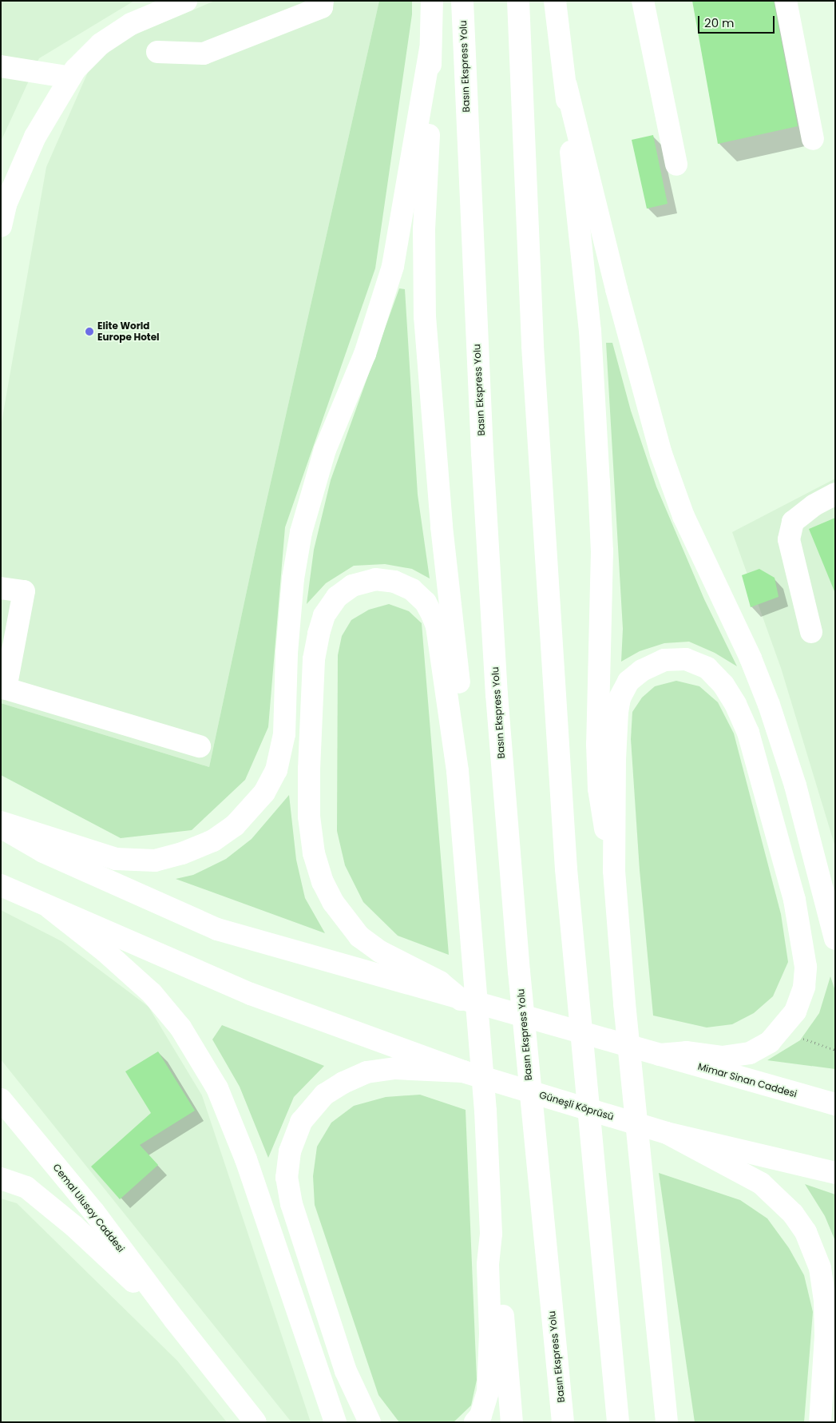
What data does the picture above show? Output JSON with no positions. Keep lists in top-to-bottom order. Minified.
{"streets":{"main road":["Basın Ekspress Yolu","Mimar Sinan Caddesi","Güneşli Köprüsü","Cemal Ulusoy Caddesi"]},"places":["Elite World Europe Hotel"],"scale_bar":"20 m"}
